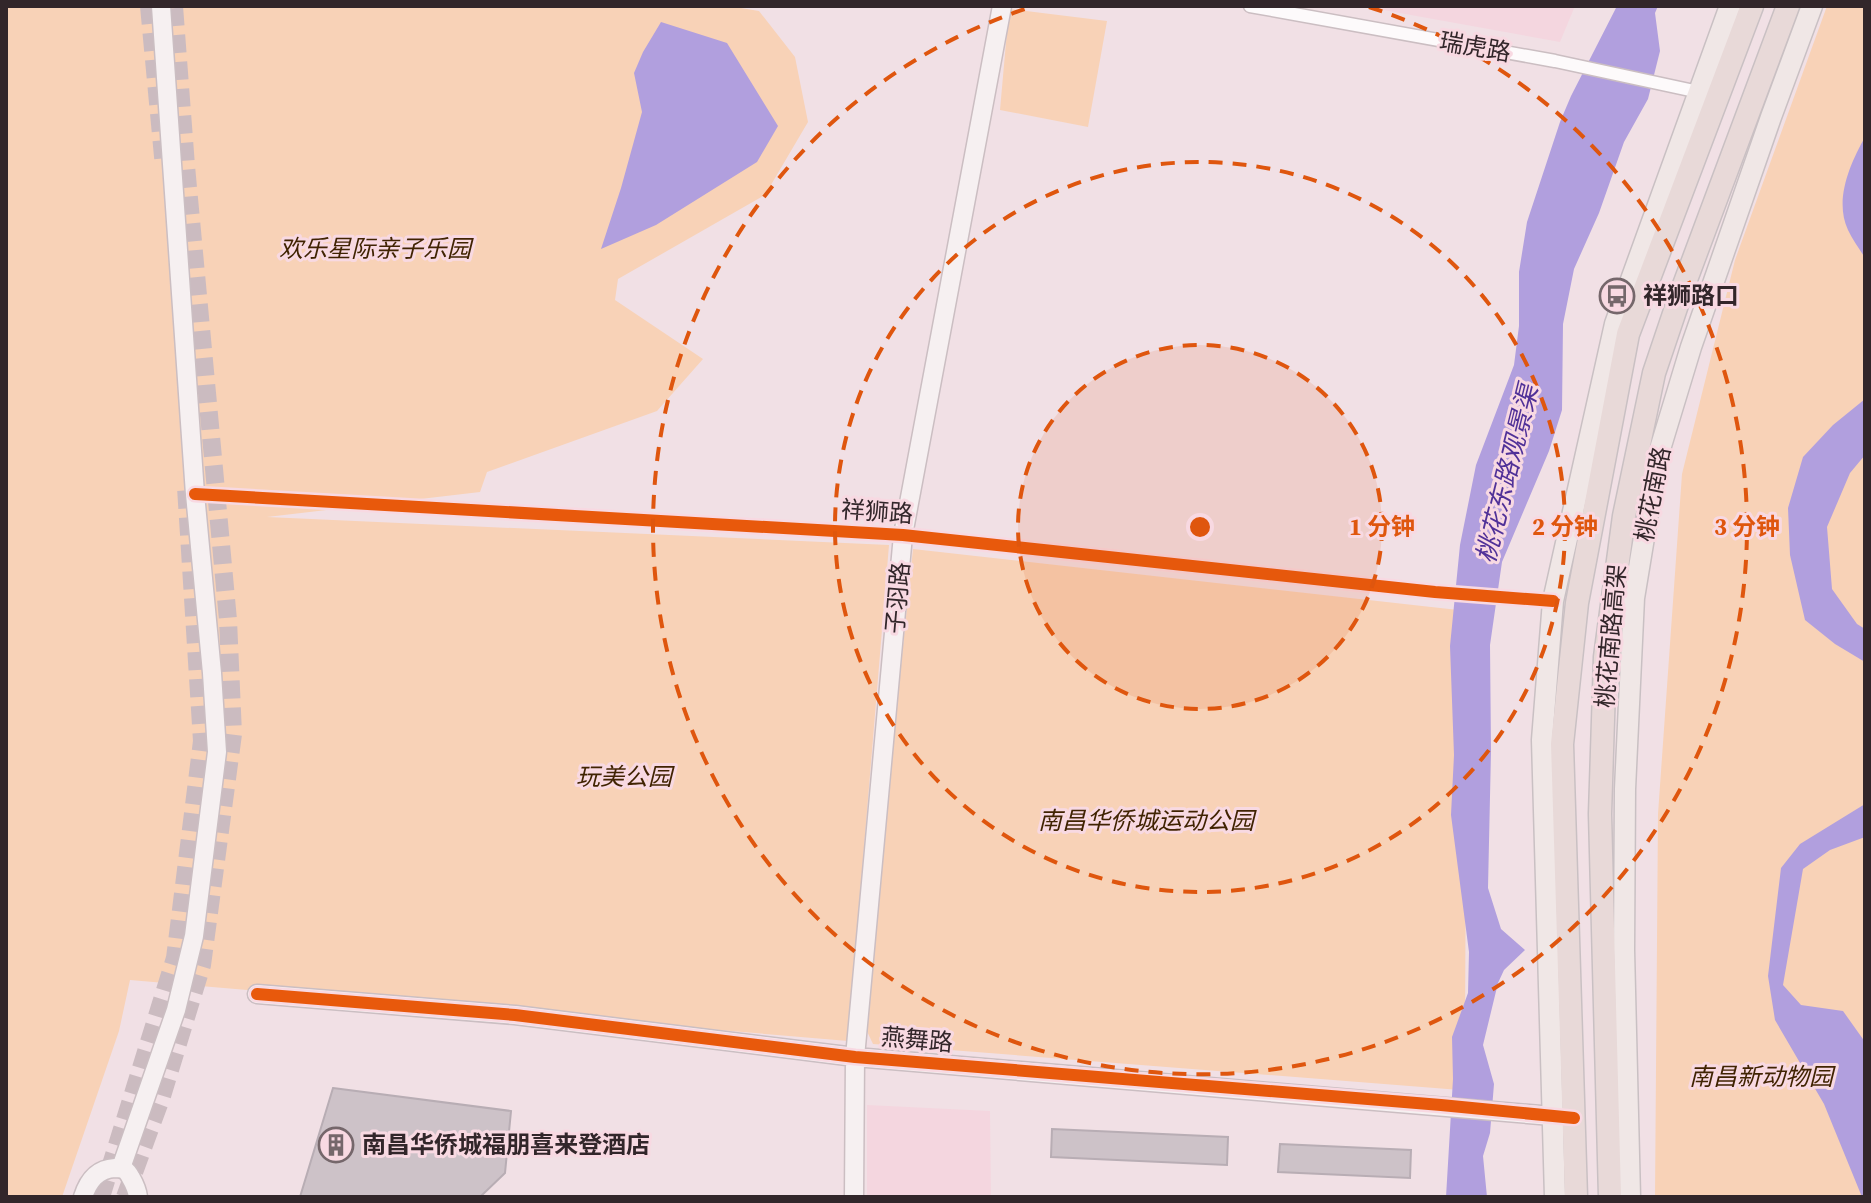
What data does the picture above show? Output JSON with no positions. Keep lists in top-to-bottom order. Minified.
{"streets":{"highway":["桃花南路高架"],"main road":["桃花南路"],"street":["瑞虎路","祥狮路","子羽路","燕舞路"]},"crossings":[["祥狮路","子羽路"],["子羽路","燕舞路"],["桃花南路高架","燕舞路"]],"water":["桃花东路观景渠"],"parks":["欢乐星际亲子乐园","玩美公园","南昌华侨城运动公园","南昌新动物园"],"places":{"bus stop":["祥狮路口"],"building":["南昌华侨城福朋喜来登酒店"]},"rings":["1 分钟","2 分钟","3 分钟"]}
